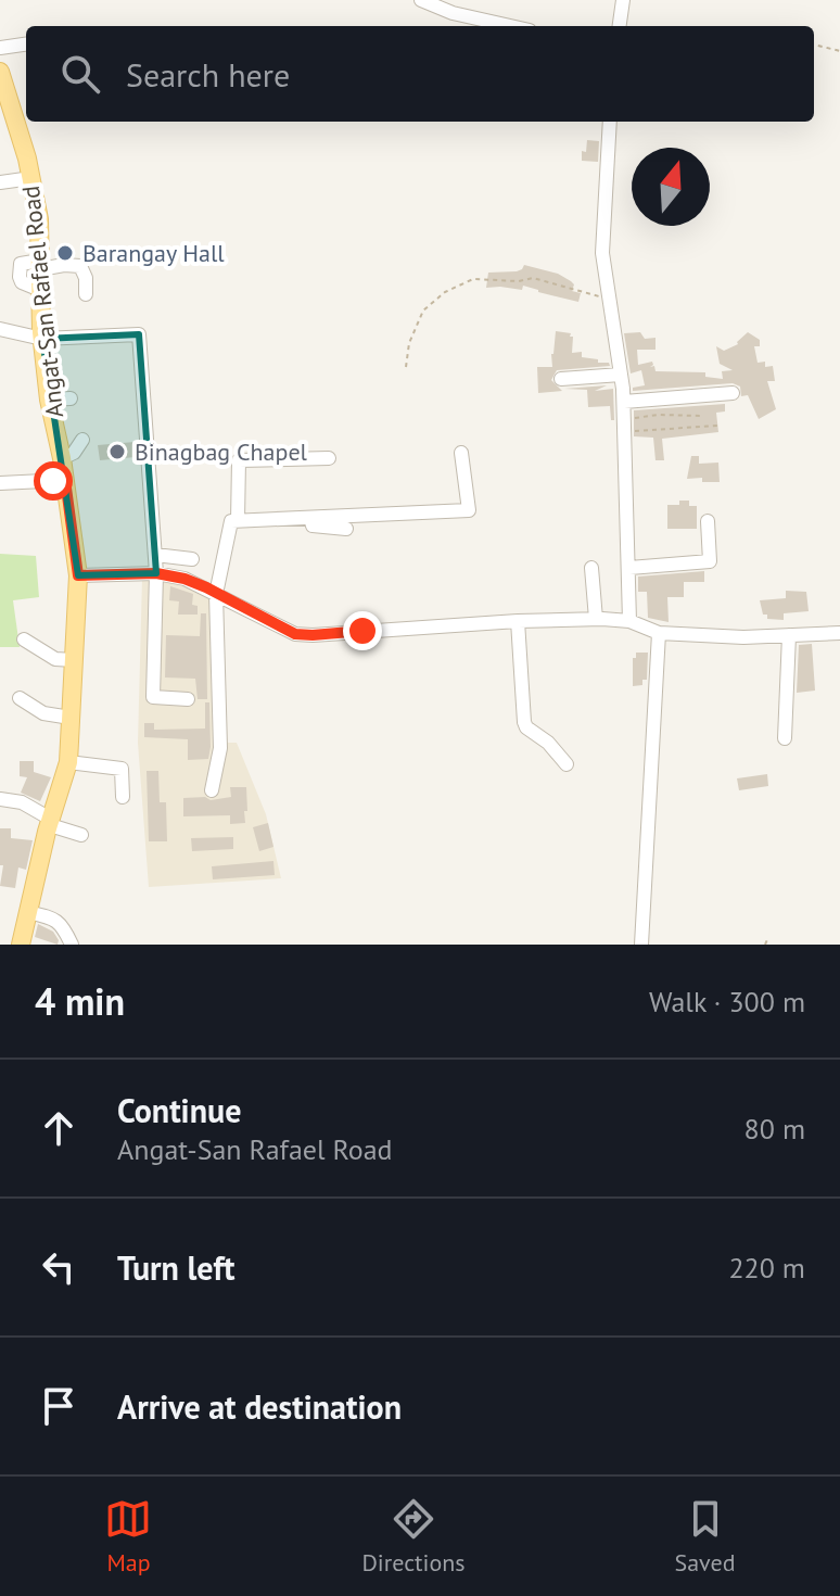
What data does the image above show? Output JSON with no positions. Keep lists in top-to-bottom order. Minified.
{"streets":{"main road":["Angat-San Rafael Road"]},"places":["Barangay Hall","Binagbag Chapel"],"north":"top","page":{"search":"Search here","heading":["4 min","Walk · 300 m"],"list":[["Continue","Angat-San Rafael Road","80 m"],["Turn left","220 m"],"Arrive at destination"],"nav":["Map","Directions","Saved"]}}
